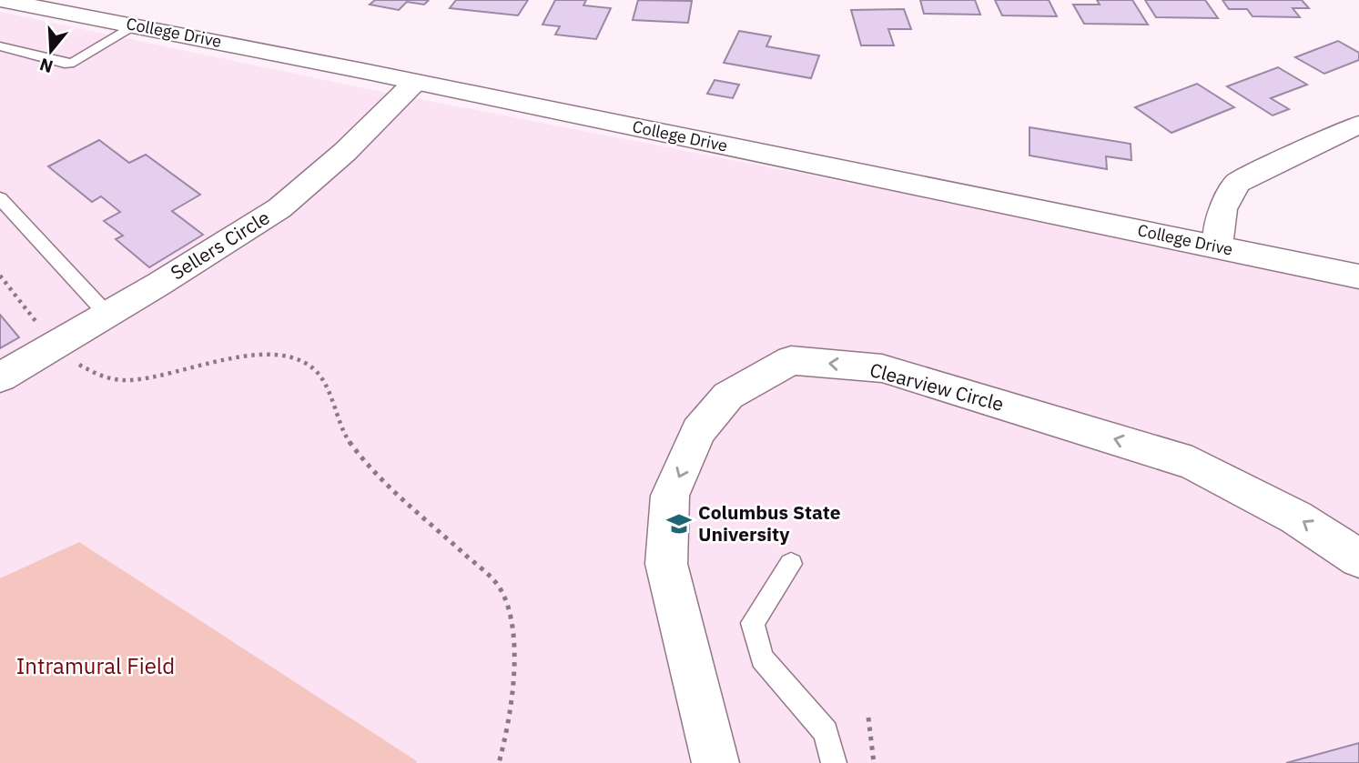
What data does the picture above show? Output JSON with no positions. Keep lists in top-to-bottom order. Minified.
{"streets":{"street":["College Drive","Sellers Circle","Clearview Circle"]},"crossings":[["College Drive","Sellers Circle"]],"parks":["Intramural Field"],"places":{"school or university":["Columbus State University"]},"north":"bottom"}
